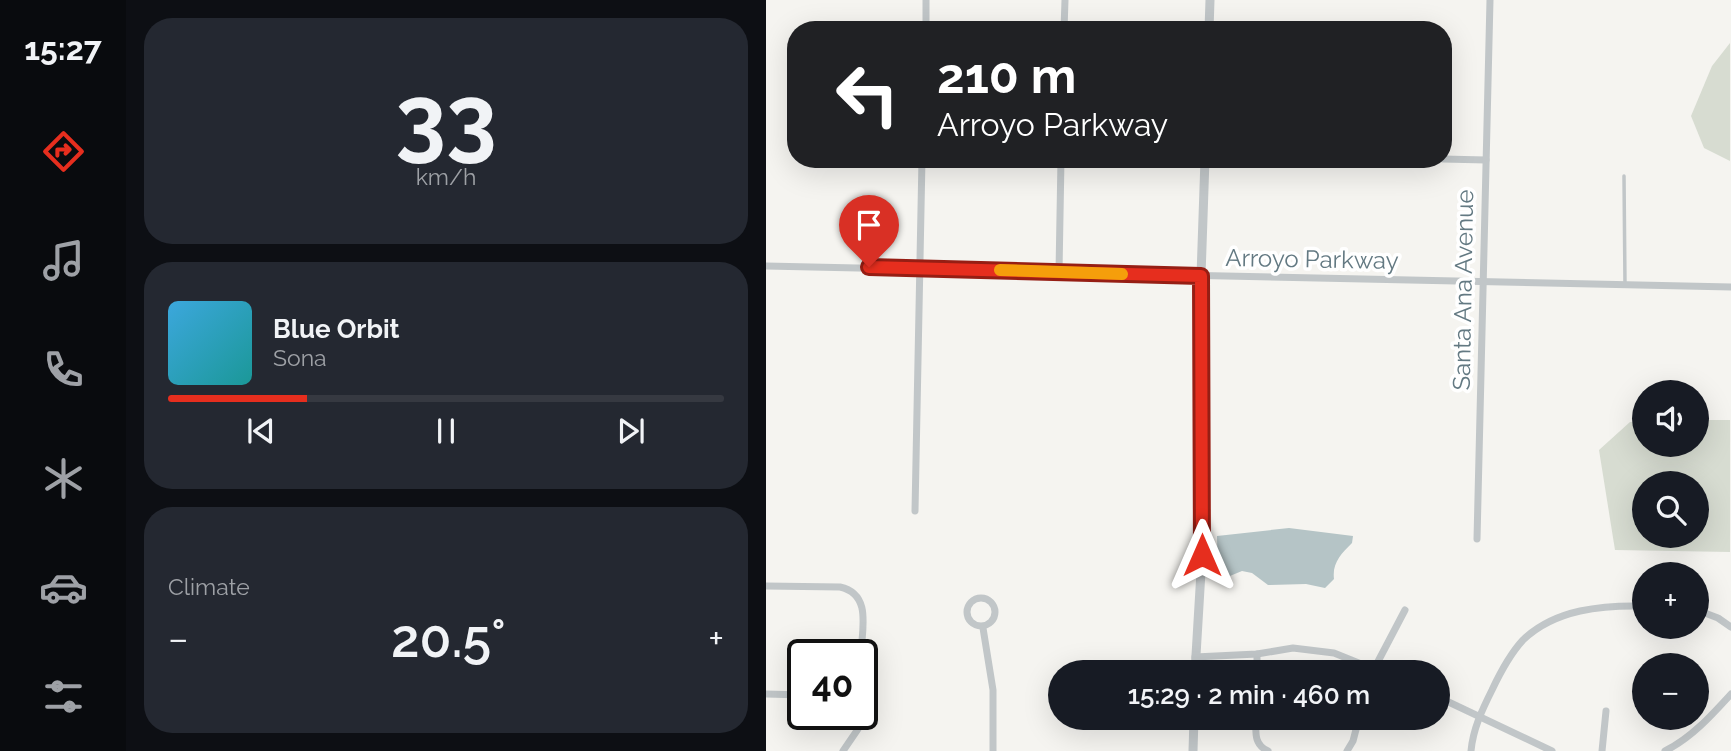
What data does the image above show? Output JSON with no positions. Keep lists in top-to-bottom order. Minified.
{"streets":{"street":["Arroyo Parkway","Santa Ana Avenue"]},"crossings":[["Arroyo Parkway","Santa Ana Avenue"]],"page":{"tabs":"15:27","tile":[["33","km/h"],"Climate"],"turn":["210 m","Arroyo Parkway"],"song":["Blue Orbit","Sona"],"map_buttons":["+","−"],"heat":["−","20.5°","+"],"limit":"40","trip":"15:29 · 2 min · 460 m"}}
